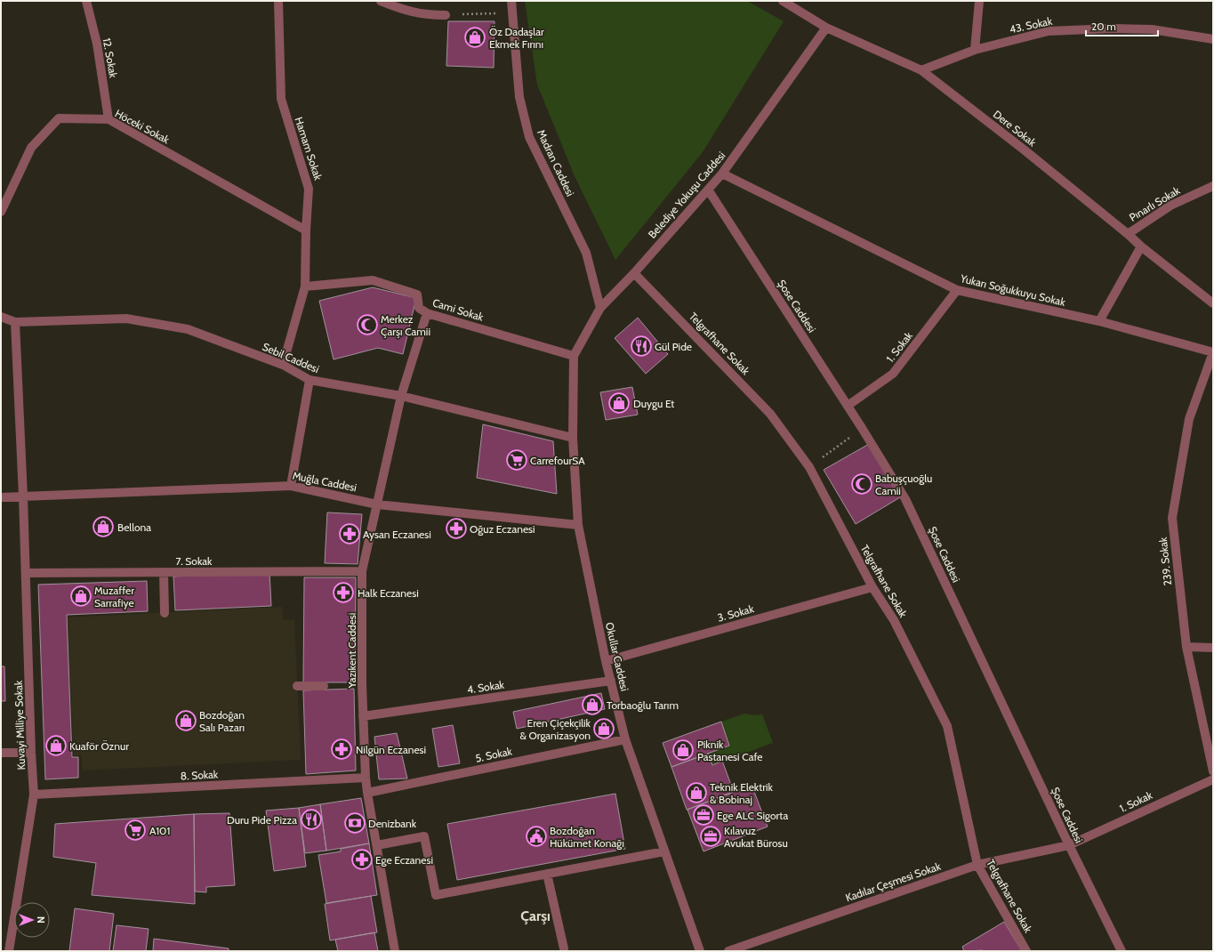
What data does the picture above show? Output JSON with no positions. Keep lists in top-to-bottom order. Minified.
{"streets":{"street":["43. Sokak","12. Sokak","Höceki Sokak","Dere Sokak","Hamam Sokak","Madran Caddesi","Belediye Yokuşu Caddesi","Pınarlı Sokak","Yukarı Soğukkuyu Sokak","Şose Caddesi","Cami Sokak","Telgrafhane Sokak","1. Sokak","Sebil Caddesi","Muğla Caddesi","7. Sokak","239. Sokak","3. Sokak","Yazıkent Caddesi","Okullar Caddesi","4. Sokak","Kuvayi Milliye Sokak","5. Sokak","8. Sokak","Kadılar Çeşmesi Sokak"]},"crossings":[["43. Sokak","Dere Sokak"],["12. Sokak","Höceki Sokak"],["Höceki Sokak","Hamam Sokak"],["Dere Sokak","Belediye Yokuşu Caddesi"],["Dere Sokak","Pınarlı Sokak"],["Hamam Sokak","Cami Sokak"],["Hamam Sokak","Sebil Caddesi"],["Madran Caddesi","Belediye Yokuşu Caddesi"],["Belediye Yokuşu Caddesi","Yukarı Soğukkuyu Sokak"],["Belediye Yokuşu Caddesi","Şose Caddesi"],["Belediye Yokuşu Caddesi","Cami Sokak"],["Belediye Yokuşu Caddesi","Telgrafhane Sokak"],["Belediye Yokuşu Caddesi","Okullar Caddesi"],["Yukarı Soğukkuyu Sokak","1. Sokak"],["Yukarı Soğukkuyu Sokak","239. Sokak"],["Şose Caddesi","1. Sokak"],["Şose Caddesi","Kadılar Çeşmesi Sokak"],["Cami Sokak","Yazıkent Caddesi"],["Cami Sokak","Okullar Caddesi"],["Telgrafhane Sokak","3. Sokak"],["Telgrafhane Sokak","Kadılar Çeşmesi Sokak"],["1. Sokak","Kadılar Çeşmesi Sokak"],["Sebil Caddesi","Yazıkent Caddesi"],["Sebil Caddesi","Okullar Caddesi"],["Sebil Caddesi","Kuvayi Milliye Sokak"],["Muğla Caddesi","Yazıkent Caddesi"],["Muğla Caddesi","Okullar Caddesi"],["Muğla Caddesi","Kuvayi Milliye Sokak"],["7. Sokak","Yazıkent Caddesi"],["7. Sokak","Kuvayi Milliye Sokak"],["3. Sokak","Okullar Caddesi"],["Yazıkent Caddesi","4. Sokak"],["Yazıkent Caddesi","5. Sokak"],["Yazıkent Caddesi","8. Sokak"],["Okullar Caddesi","4. Sokak"],["Okullar Caddesi","5. Sokak"],["Kuvayi Milliye Sokak","8. Sokak"]],"districts":["Çarşı"],"places":{"shop":["Öz Dadaşlar Ekmek Fırını","Duygu Et","Bellona","Muzaffer Sarrafiye","Torbaoğlu Tarım","Bozdoğan Salı Pazarı","Eren Çiçekçilik & Organizasyon","Kuaför Öznur","Piknik Pastanesi Cafe","Teknik Elektrik & Bobinaj"],"mosque":["Merkez Çarşı Camii","Babuşçuoğlu Camii"],"restaurant":["Gül Pide","Duru Pide Pizza"],"supermarket":["CarrefourSA","A101"],"pharmacy":["Oğuz Eczanesi","Aysan Eczanesi","Halk Eczanesi","Nilgün Eczanesi","Ege Eczanesi"],"office":["Ege ALC Sigorta","Kılavuz Avukat Bürosu"],"bank":["Denizbank"],"public building":["Bozdoğan Hükümet Konağı"]},"scale_bar":"20 m","north":"right"}
